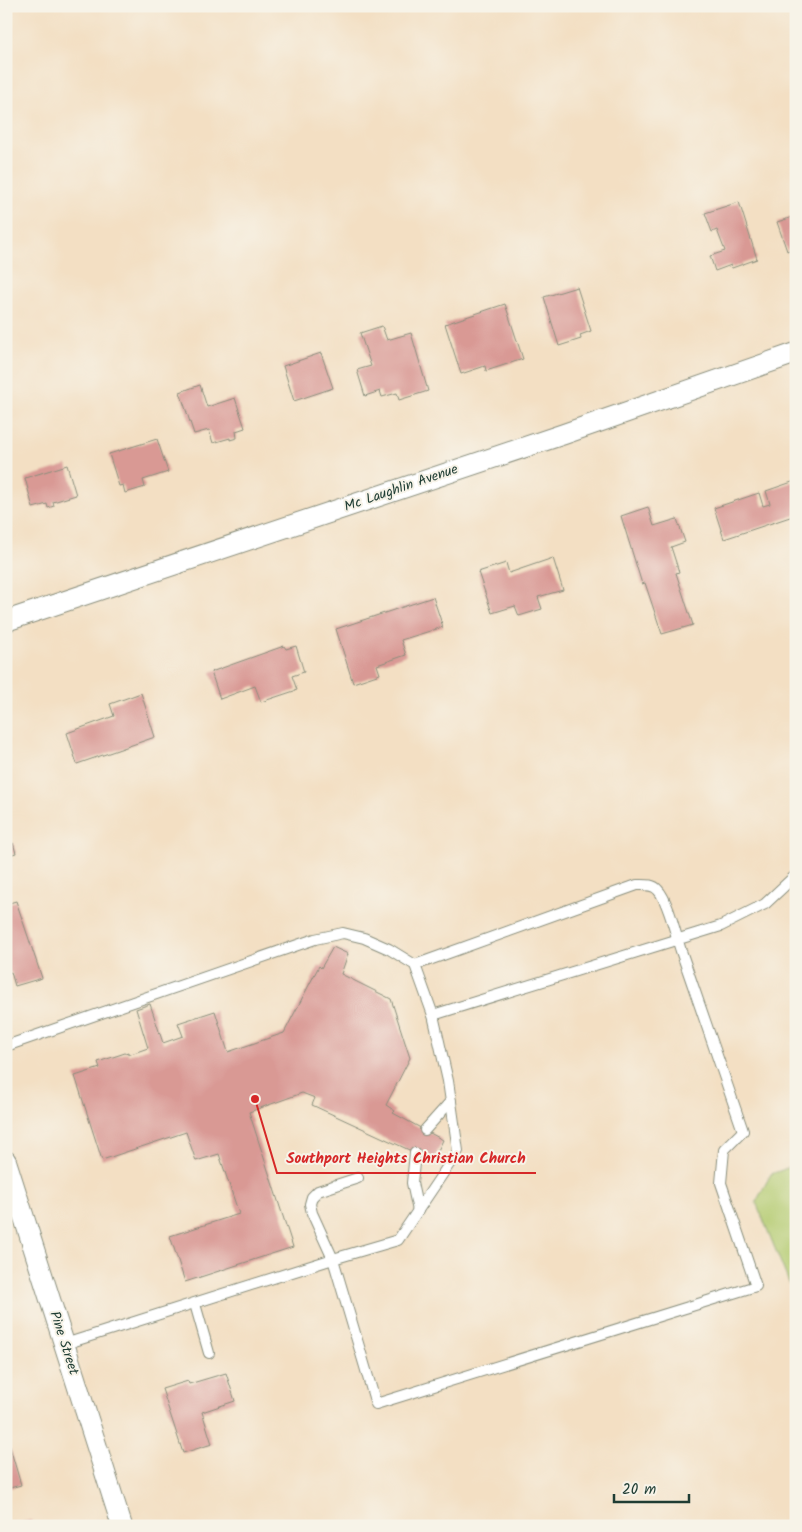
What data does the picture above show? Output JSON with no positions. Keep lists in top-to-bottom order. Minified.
{"streets":{"street":["Mc Laughlin Avenue","Pine Street"]},"places":["Southport Heights Christian Church"],"scale_bar":"20 m"}
